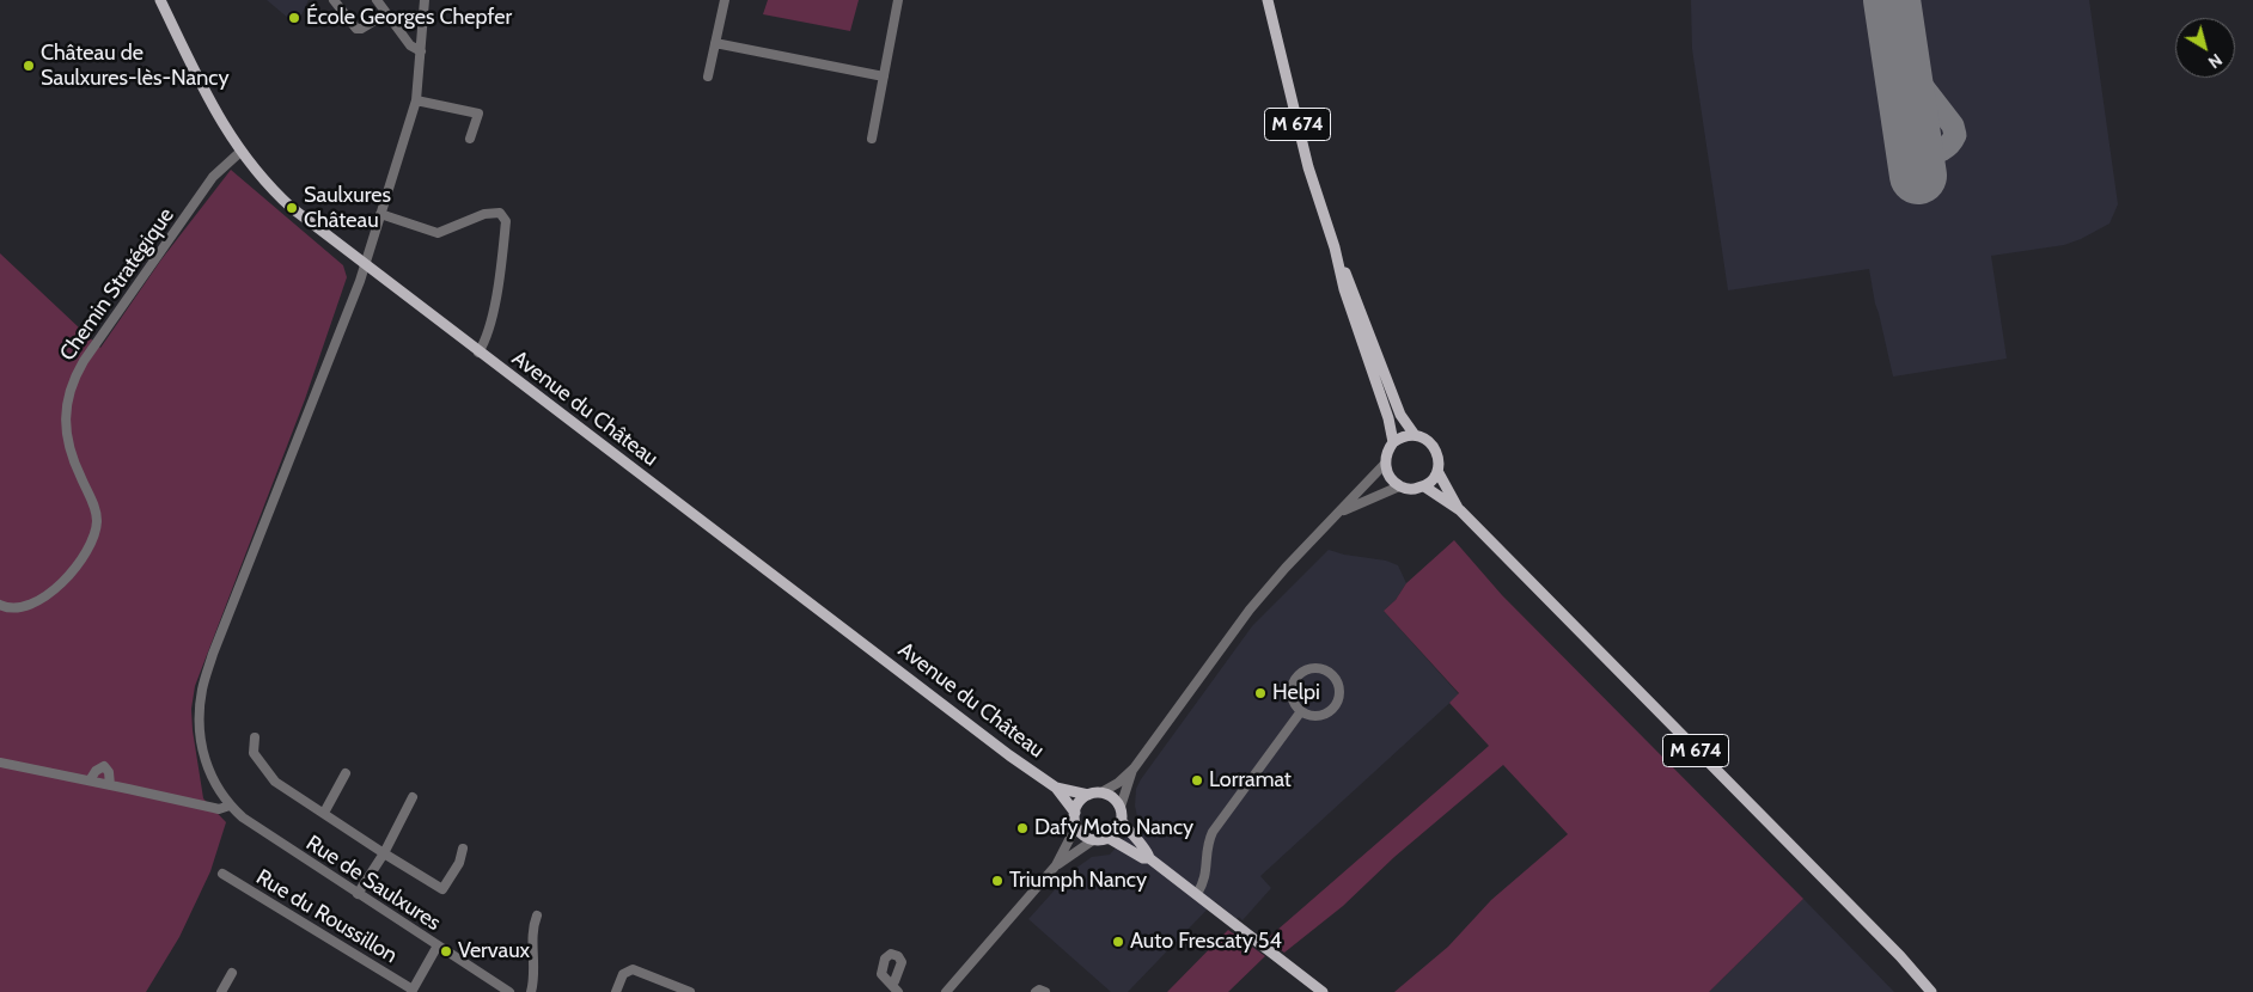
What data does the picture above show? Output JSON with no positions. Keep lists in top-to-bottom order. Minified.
{"streets":{"main road":["M 674","Avenue du Château"],"street":["Chemin Stratégique","Rue de Saulxures","Rue du Roussillon"]},"crossings":[["Chemin Stratégique","Avenue du Château"]],"places":["École Georges Chepfer","Château de Saulxures-lès-Nancy","Saulxures Château","Helpi","Lorramat","Dafy Moto Nancy","Triumph Nancy","Auto Frescaty 54","Vervaux"],"north":"bottom right"}
